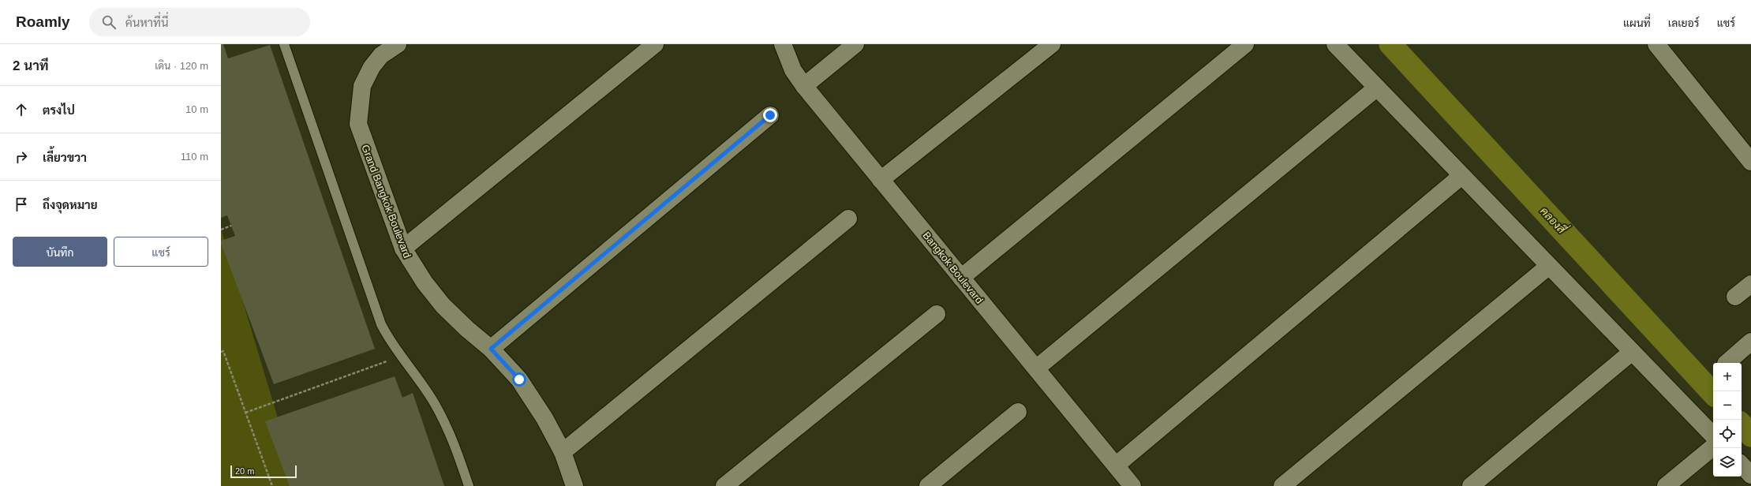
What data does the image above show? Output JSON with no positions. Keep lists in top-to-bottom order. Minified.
{"streets":{"street":["Grand Bangkok Boulevard","Bangkok Boulevard"]},"water":["คลองสี่"],"scale_bar":"20 m","page":{"header":"Roamly","search":"ค้นหาที่นี่","nav":["แผนที่","เลเยอร์","แชร์"],"heading":["2 นาที","เดิน · 120 m"],"list":[["ตรงไป","10 m"],["เลี้ยวขวา","110 m"],"ถึงจุดหมาย"],"buttons":["บันทึก","แชร์"],"map_buttons":["+","−"],"scale":"20 m"}}
